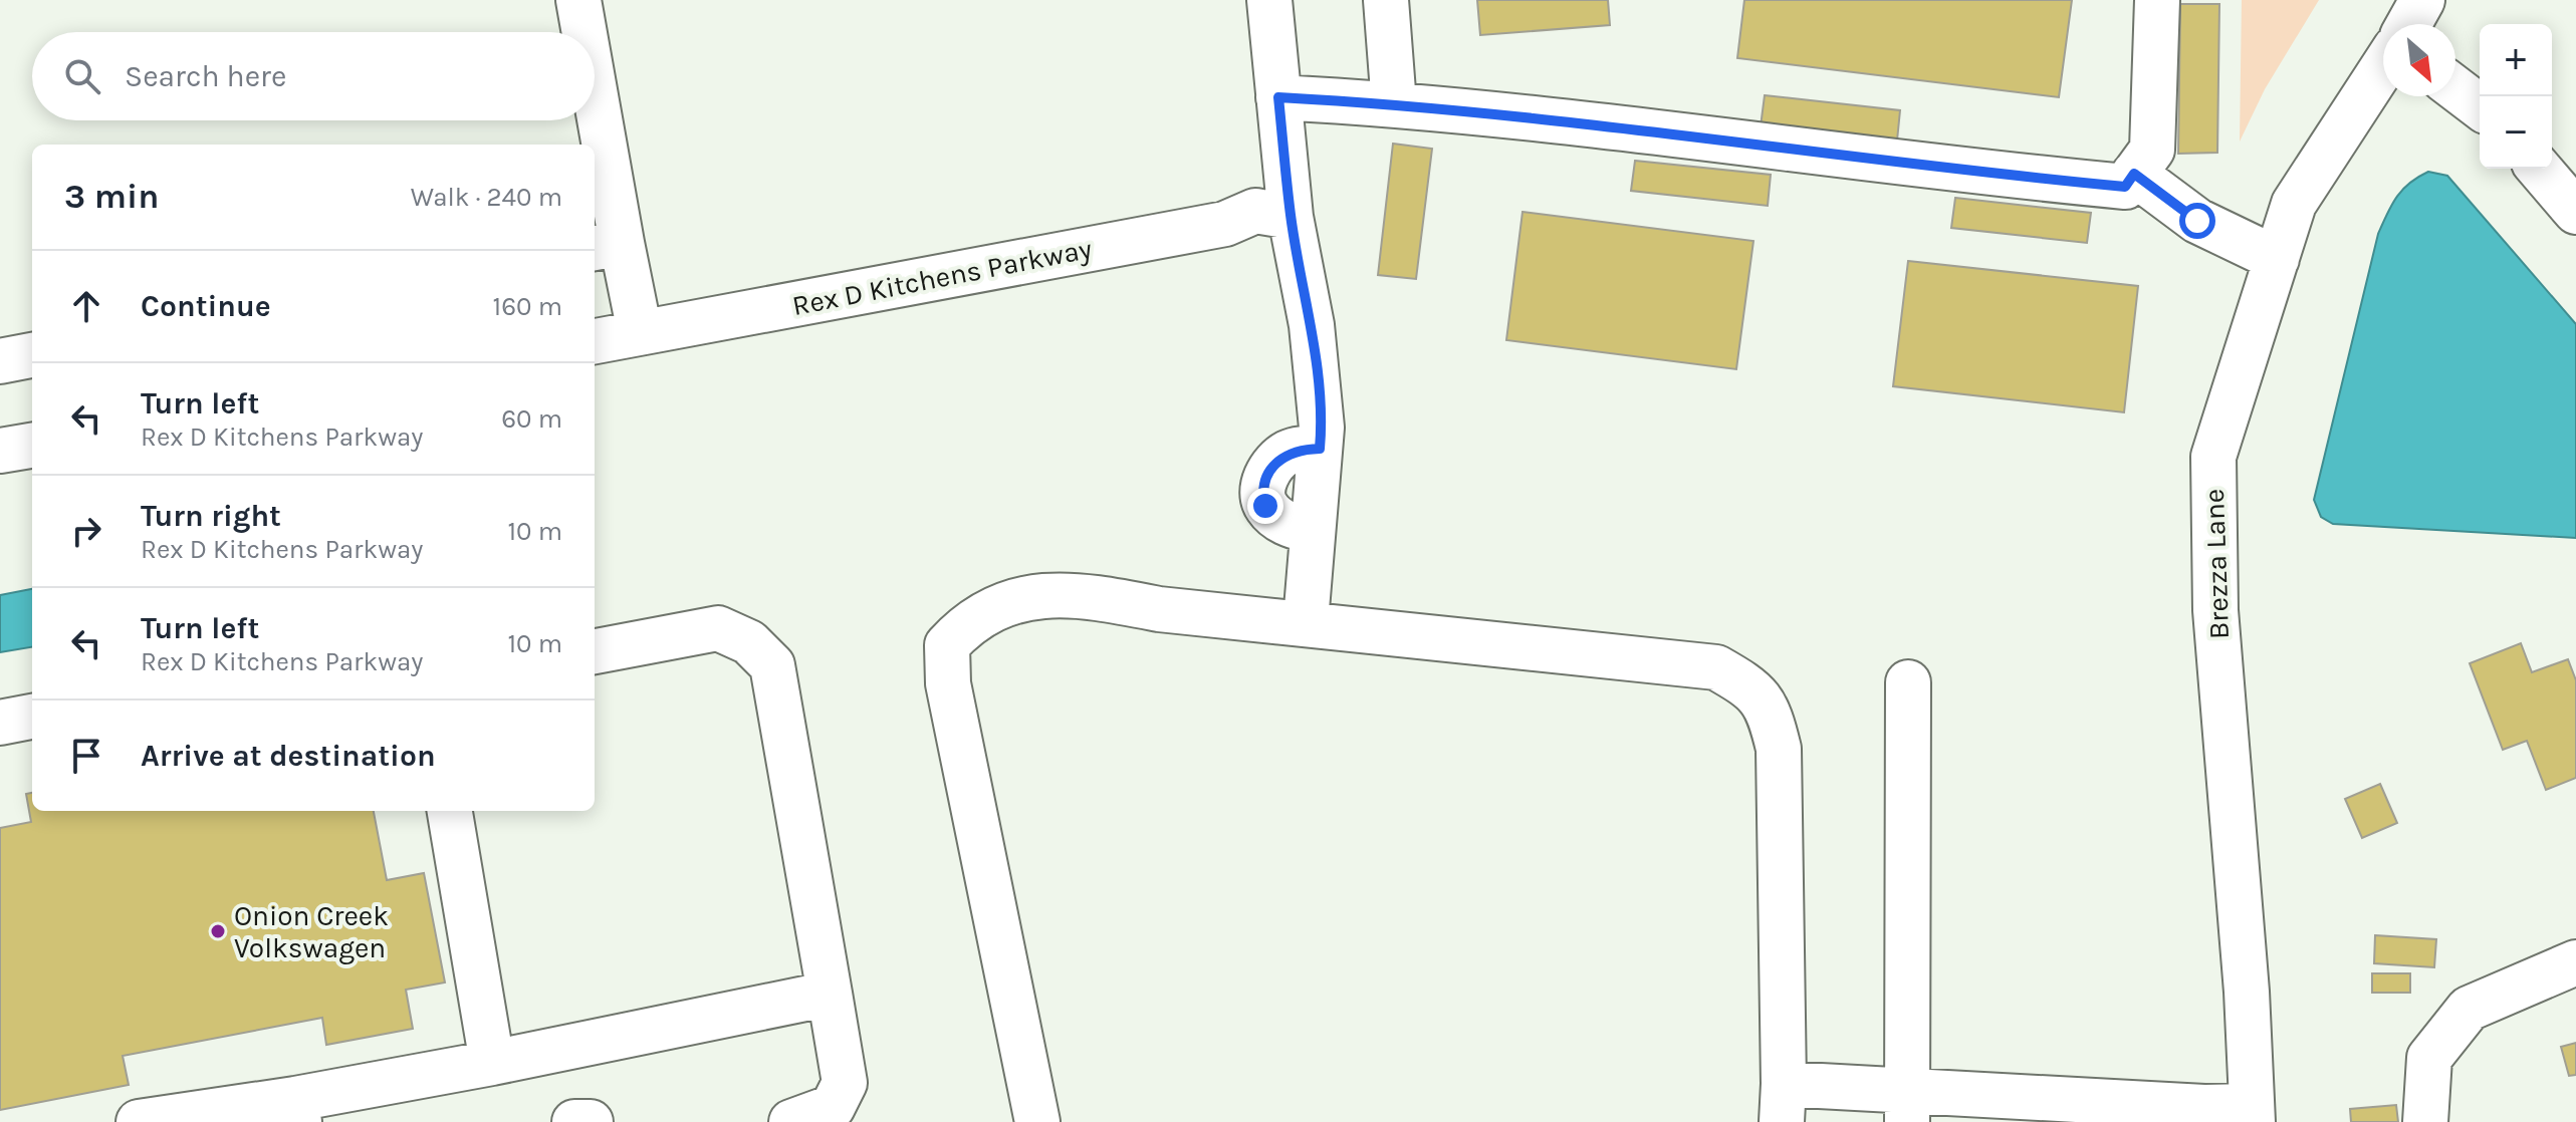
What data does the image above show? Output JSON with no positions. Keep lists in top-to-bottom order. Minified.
{"streets":{"street":["Rex D Kitchens Parkway","Brezza Lane"]},"places":["Onion Creek Volkswagen"],"north":"bottom right","page":{"map_buttons":["+","−"],"search":"Search here","heading":["3 min","Walk · 240 m"],"list":[["Continue","160 m"],["Turn left","Rex D Kitchens Parkway","60 m"],["Turn right","Rex D Kitchens Parkway","10 m"],["Turn left","Rex D Kitchens Parkway","10 m"],"Arrive at destination"]}}
